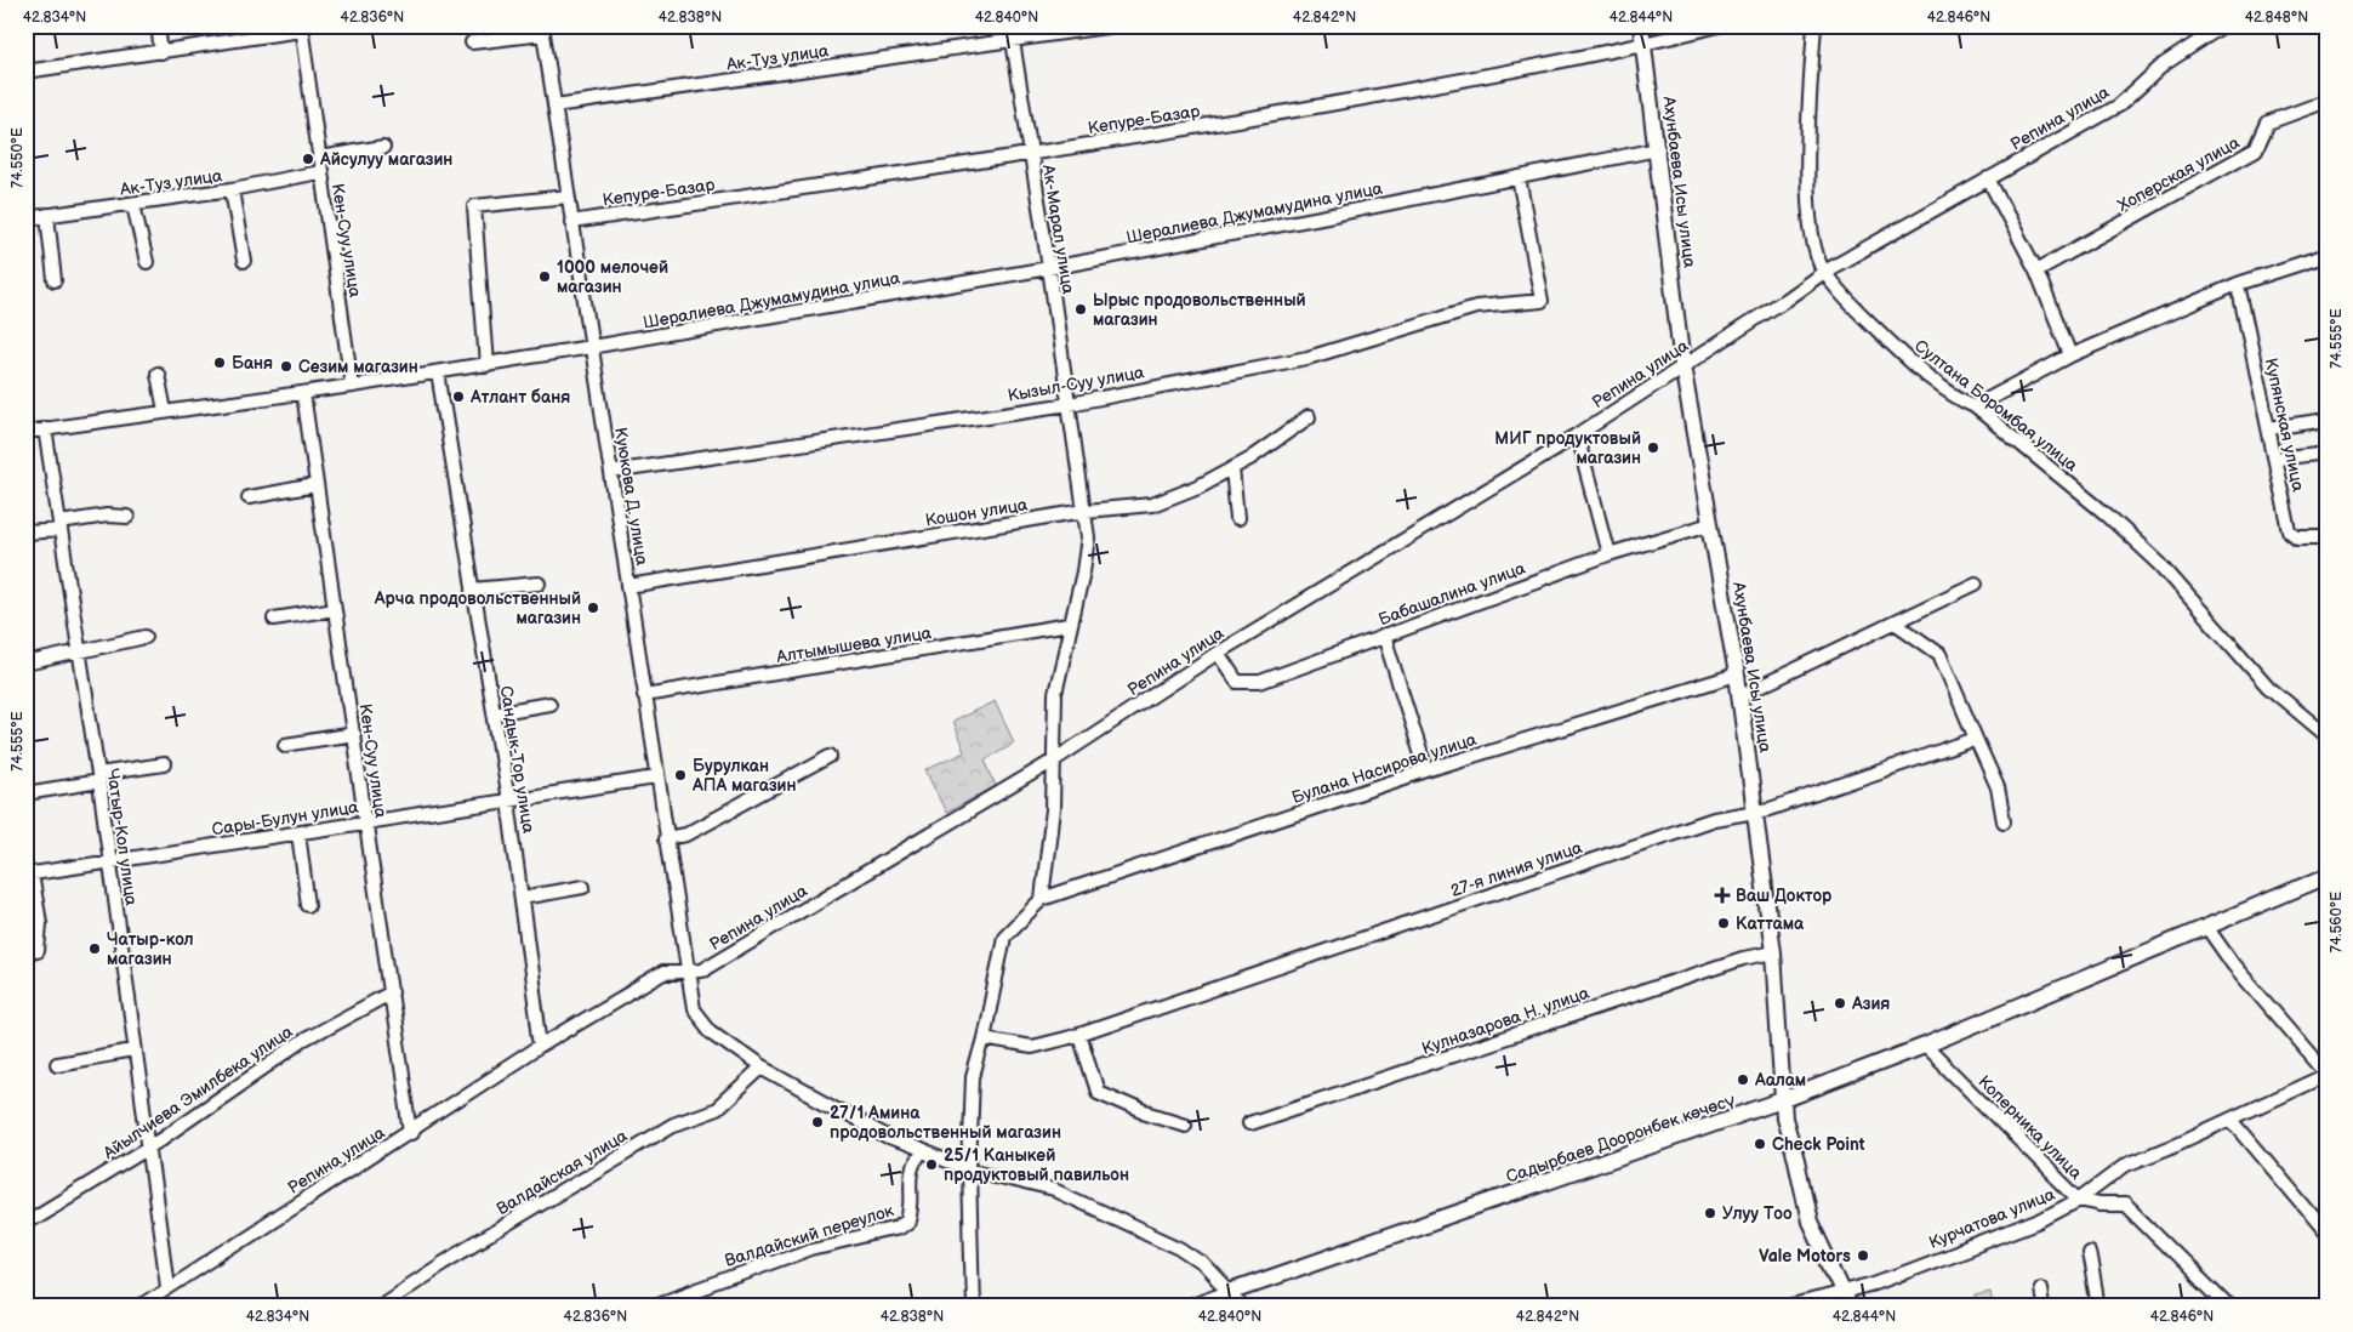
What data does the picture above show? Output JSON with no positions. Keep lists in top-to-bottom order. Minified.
{"streets":{"main road":["Ахунбаева Исы улица","Садырбаев Дооронбек көчөсү"],"street":["Ак-Туз улица","Репина улица","Кепуре-Базар","Хоперская улица","Шералиева Джумамудина улица","Ак-Марал улица","Кен-Суу улица","Кызыл-Суу улица","Султана Боромбая улица","Купянская улица","Куюкова Д. улица","Кошон улица","Бабашалина улица","Алтымышева улица","Сандык-Тор улица","Булана Насирова улица","Сары-Булун улица","Чатыр-Кол улица","27-я линия улица","Кулназарова Н. улица","Айылчиева Эмилбека улица","Коперника улица","Валдайская улица","Курчатова улица","Валдайский переулок"]},"crossings":[["Ак-Туз улица","Ак-Марал улица"],["Ак-Туз улица","Кен-Суу улица"],["Ак-Туз улица","Куюкова Д. улица"],["Репина улица","Ахунбаева Исы улица"],["Репина улица","Ак-Марал улица"],["Репина улица","Кен-Суу улица"],["Репина улица","Султана Боромбая улица"],["Репина улица","Куюкова Д. улица"],["Репина улица","Бабашалина улица"],["Репина улица","Сандык-Тор улица"],["Репина улица","Чатыр-Кол улица"],["Кепуре-Базар","Ахунбаева Исы улица"],["Кепуре-Базар","Ак-Марал улица"],["Кепуре-Базар","Куюкова Д. улица"],["Ахунбаева Исы улица","Шералиева Джумамудина улица"],["Ахунбаева Исы улица","Бабашалина улица"],["Ахунбаева Исы улица","Булана Насирова улица"],["Ахунбаева Исы улица","27-я линия улица"],["Ахунбаева Исы улица","Кулназарова Н. улица"],["Ахунбаева Исы улица","Садырбаев Дооронбек көчөсү"],["Ахунбаева Исы улица","Курчатова улица"],["Шералиева Джумамудина улица","Ак-Марал улица"],["Шералиева Джумамудина улица","Кен-Суу улица"],["Шералиева Джумамудина улица","Кызыл-Суу улица"],["Шералиева Джумамудина улица","Куюкова Д. улица"],["Шералиева Джумамудина улица","Сандык-Тор улица"],["Шералиева Джумамудина улица","Чатыр-Кол улица"],["Ак-Марал улица","Кызыл-Суу улица"],["Ак-Марал улица","Кошон улица"],["Ак-Марал улица","Алтымышева улица"],["Кен-Суу улица","Сары-Булун улица"],["Кен-Суу улица","Айылчиева Эмилбека улица"],["Кызыл-Суу улица","Куюкова Д. улица"],["Куюкова Д. улица","Кошон улица"],["Куюкова Д. улица","Алтымышева улица"],["Куюкова Д. улица","Сары-Булун улица"],["Сандык-Тор улица","Сары-Булун улица"],["Сары-Булун улица","Чатыр-Кол улица"],["Чатыр-Кол улица","Айылчиева Эмилбека улица"],["Коперника улица","Садырбаев Дооронбек көчөсү"],["Коперника улица","Курчатова улица"]],"places":{"other":["Айсулуу магазин","1000 мелочей магазин","Ырыс продовольственный магазин","Баня","Сезим магазин","Атлант баня","МИГ продуктовый магазин","Арча продовольственный магазин","Бурулкан АПА магазин","Каттама","Чатыр-кол магазин","Азия","Аалам","27/1 Амина продовольственный магазин","Check Point","25/1 Каныкей продуктовый павильон","Улуу Тоо","Vale Motors"],"health":["Ваш Доктор"]},"coordinates":["42.834°N","42.836°N","42.838°N","42.840°N","42.842°N","42.844°N","42.846°N","42.848°N","74.550°E","74.555°E","74.560°E"]}
